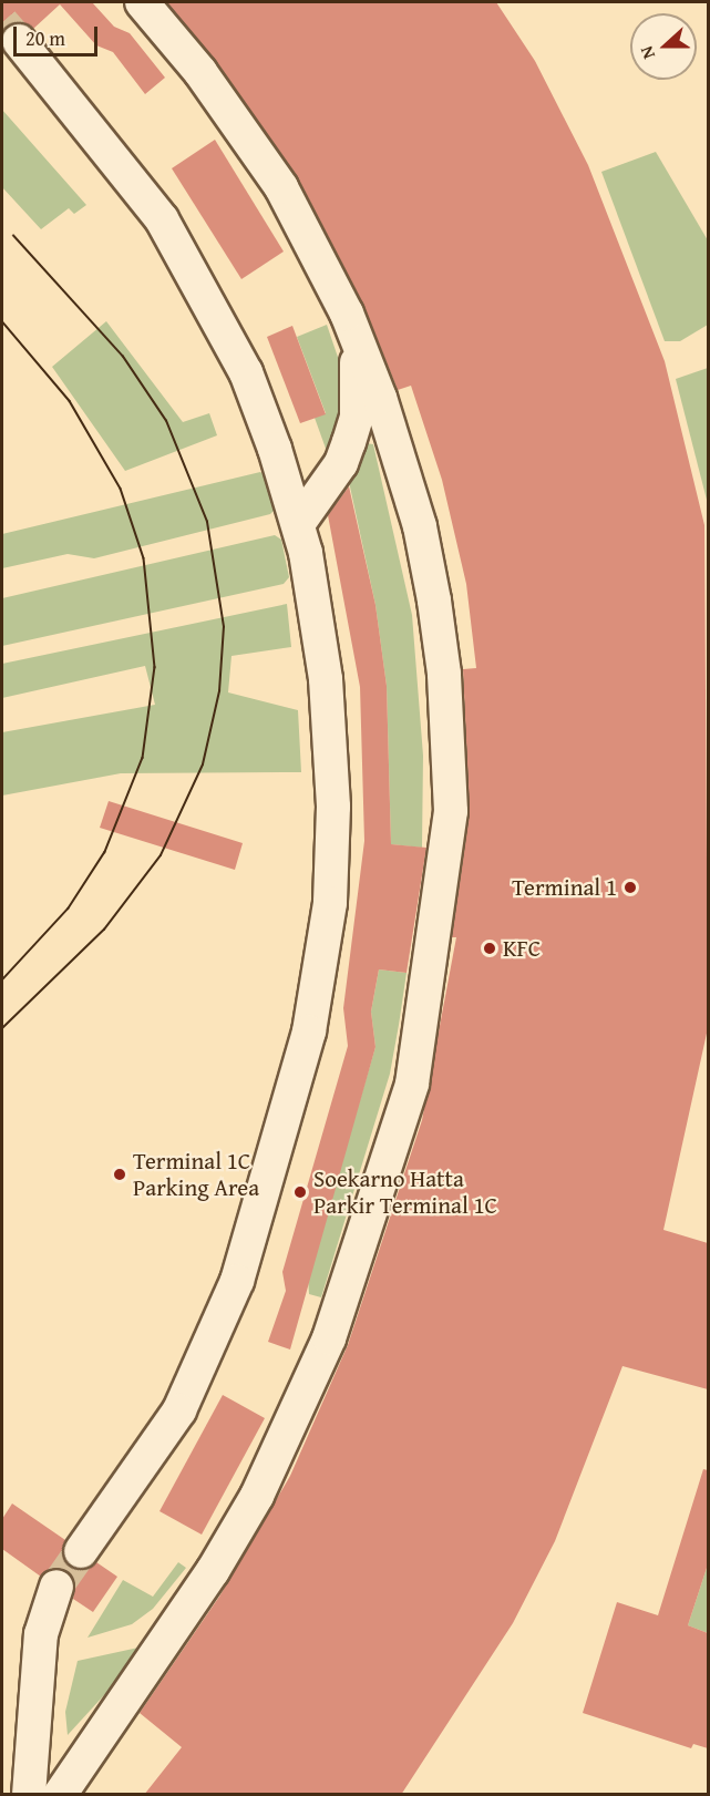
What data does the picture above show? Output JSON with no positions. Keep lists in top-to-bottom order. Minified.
{"places":["Terminal 1","KFC","Terminal 1C Parking Area","Soekarno Hatta Parkir Terminal 1C"],"scale_bar":"20 m","north":"left"}
